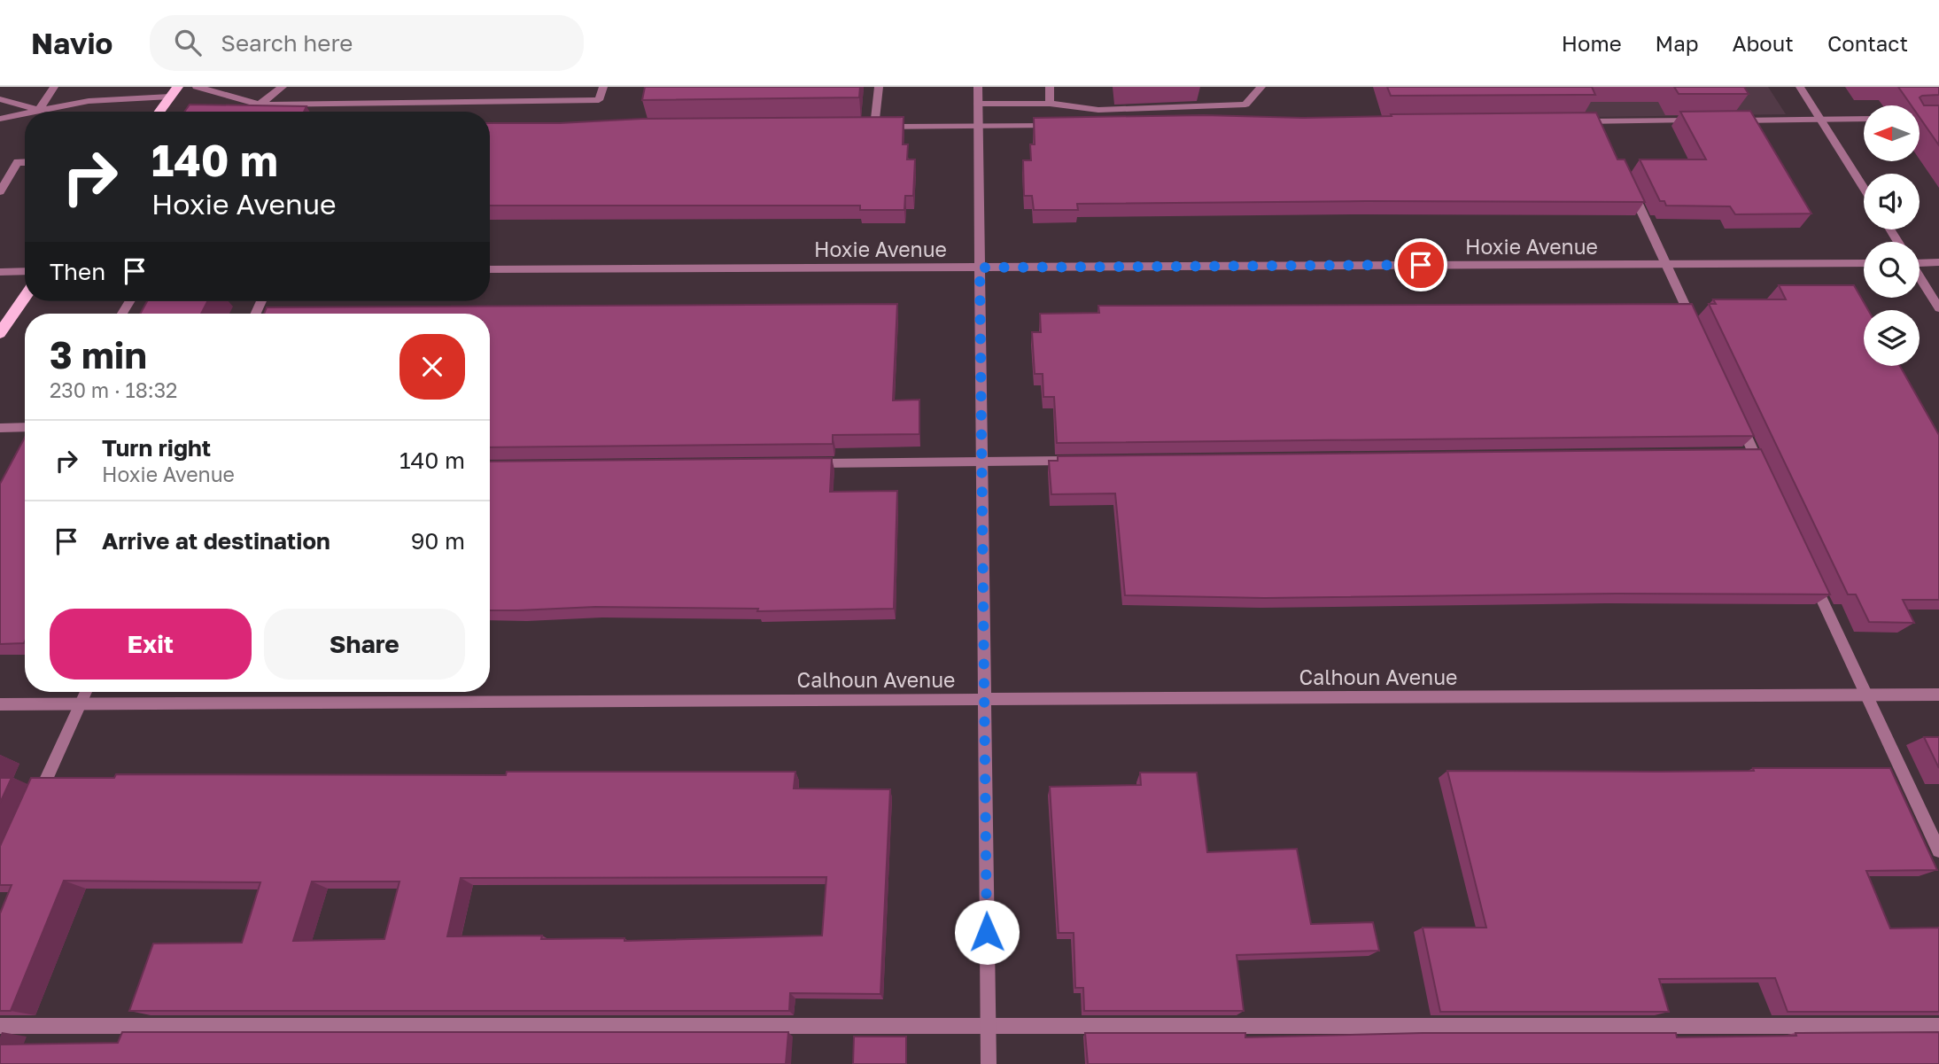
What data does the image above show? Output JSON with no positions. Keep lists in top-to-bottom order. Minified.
{"streets":{"street":["Hoxie Avenue","Calhoun Avenue"]},"north":"left","page":{"header":"Navio","search":"Search here","nav":["Home","Map","About","Contact"],"turn":["140 m","Hoxie Avenue"],"then":"Then","heading":["3 min","230 m · 18:32"],"list":[{"name":"Turn right","note":"Hoxie Avenue","value":"140 m"},{"name":"Arrive at destination","value":"90 m"}],"buttons":["Exit","Share"]}}
